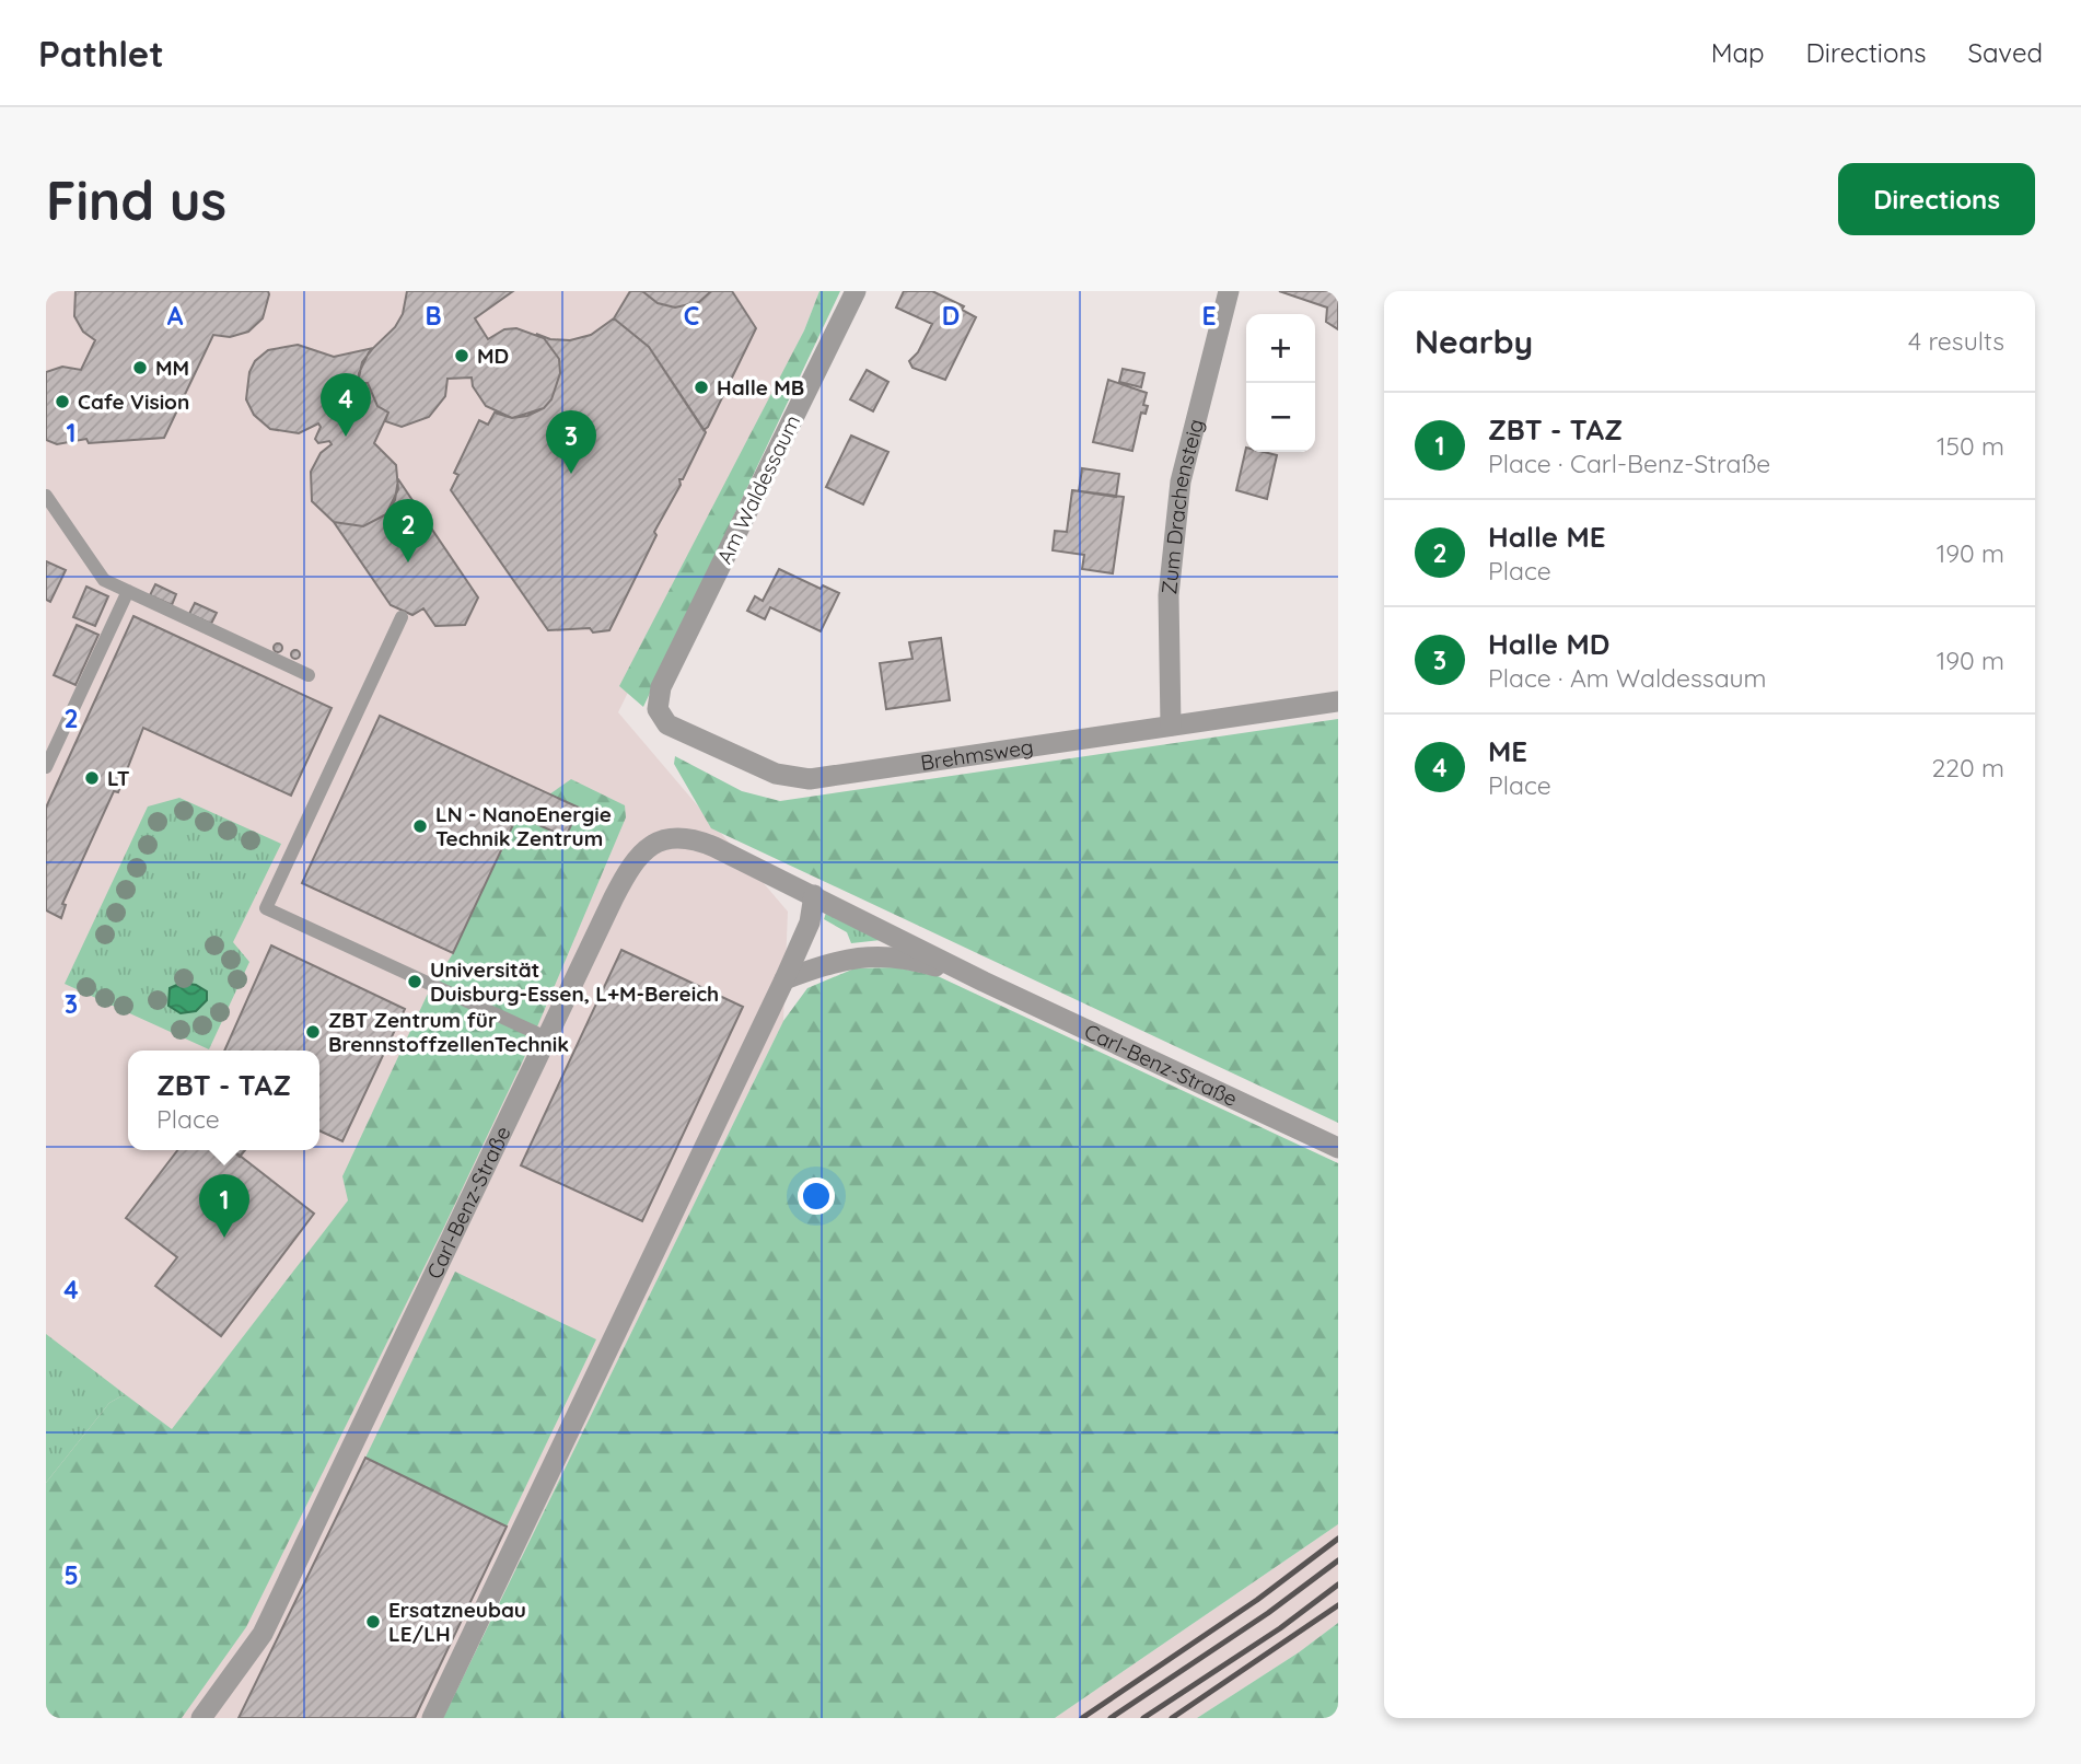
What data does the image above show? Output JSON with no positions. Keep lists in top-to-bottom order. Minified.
{"streets":{"street":["Am Waldessaum","Zum Drachensteig","Brehmsweg","Carl-Benz-Straße"]},"crossings":[["Am Waldessaum","Brehmsweg"],["Zum Drachensteig","Brehmsweg"]],"places":["MD","MM","Halle MB","Cafe Vision","LT","LN - NanoEnergie Technik Zentrum","Universität Duisburg-Essen, L+M-Bereich","ZBT Zentrum für BrennstoffzellenTechnik","Ersatzneubau LE/LH"],"page":{"header":"Pathlet","nav":["Map","Directions","Saved"],"buttons":"Directions","title":"Find us","heading":["Nearby","4 results"],"map_buttons":["+","−"],"pins":["4","3","2","1"],"list":[{"mark":"1","name":"ZBT - TAZ","note":"Place · Carl-Benz-Straße","value":"150 m"},{"mark":"2","name":"Halle ME","note":"Place","value":"190 m"},{"mark":"3","name":"Halle MD","note":"Place · Am Waldessaum","value":"190 m"},{"mark":"4","name":"ME","note":"Place","value":"220 m"}],"popup":["ZBT - TAZ","Place"]},"grid":{"columns":["A","B","C","D","E"],"rows":["1","2","3","4","5"]}}
